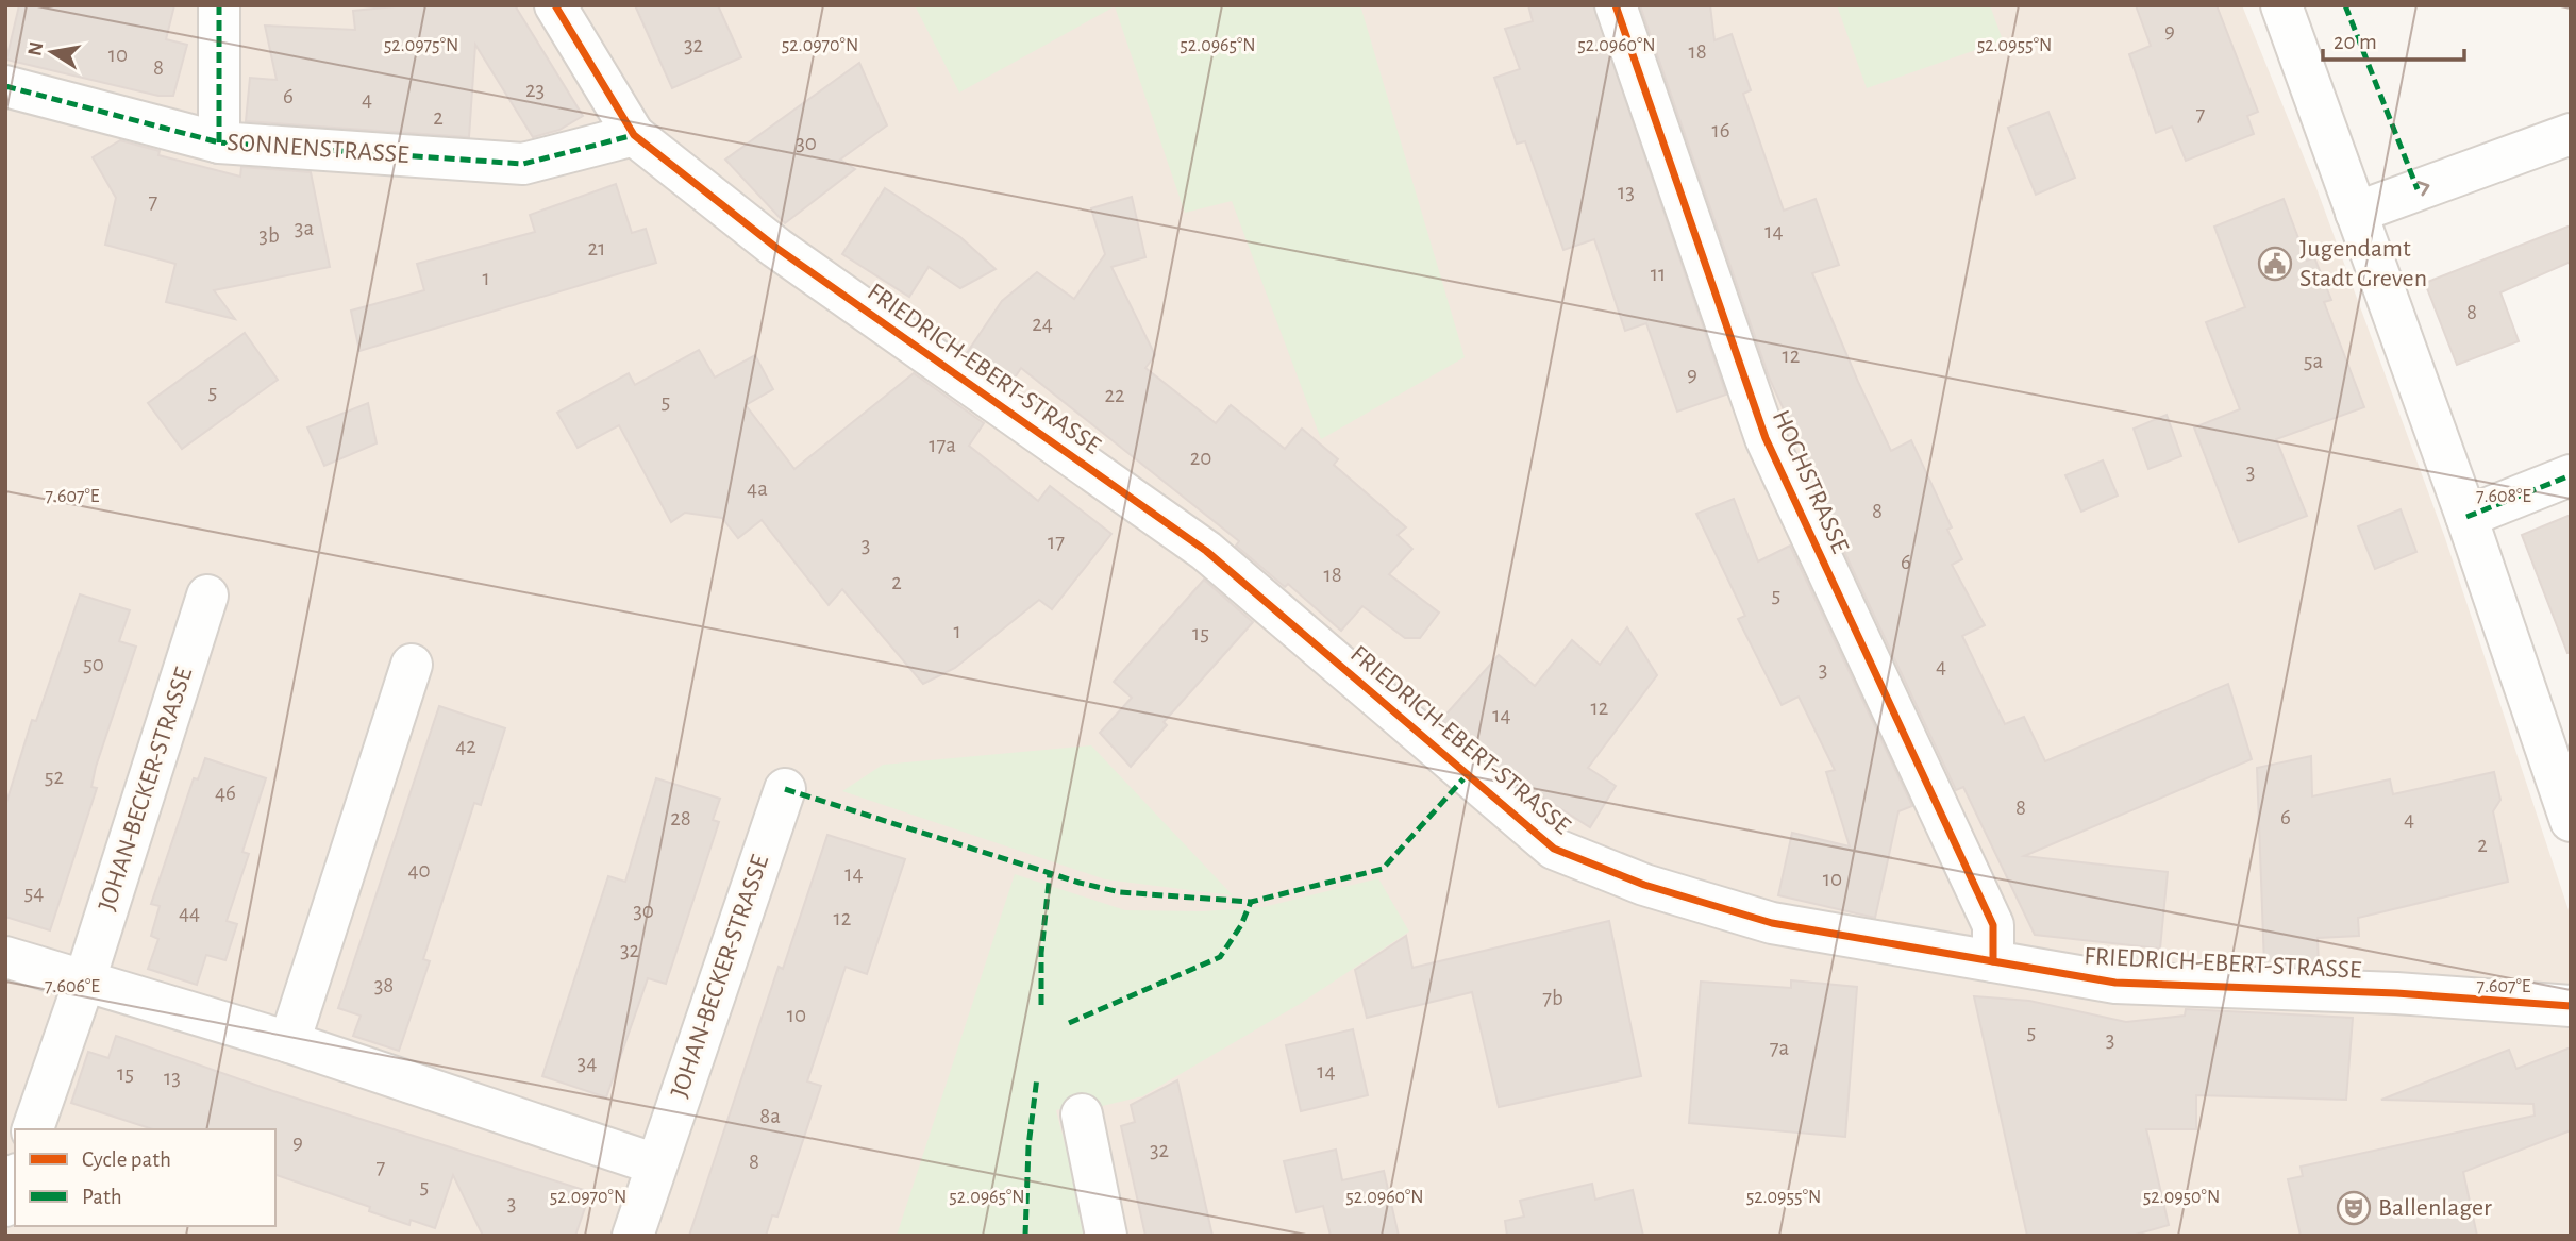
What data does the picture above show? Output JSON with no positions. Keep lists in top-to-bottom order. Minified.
{"streets":{"street":["SONNENSTRASSE","FRIEDRICH-EBERT-STRASSE","HOCHSTRASSE","JOHAN-BECKER-STRASSE"]},"crossings":[["SONNENSTRASSE","FRIEDRICH-EBERT-STRASSE"],["FRIEDRICH-EBERT-STRASSE","HOCHSTRASSE"]],"places":{"public building":["Jugendamt Stadt Greven"],"theatre":["Ballenlager"]},"house_numbers":["9","32","18","10","8","23","6","4","7","2","16","30","13","7","3a","14","3b","21","11","1","8","24","12","5a","9","5","22","5","17a","20","3","4a","8","17","3","6","18","2","5","1","15","50","4","3","12","14","42","52","46","8","6","28","4","2","40","14","10","54","30","44","12","32","38","7b","10","5","3","7a","34","14","15","13","8a","9","32","8","7","5","3"],"legend":["Cycle path","Path"],"scale_bar":"20 m","north":"left","coordinates":["52.0975°N","52.0970°N","52.0965°N","52.0960°N","52.0955°N","7.607°E","7.608°E","7.606°E","52.0950°N"]}
